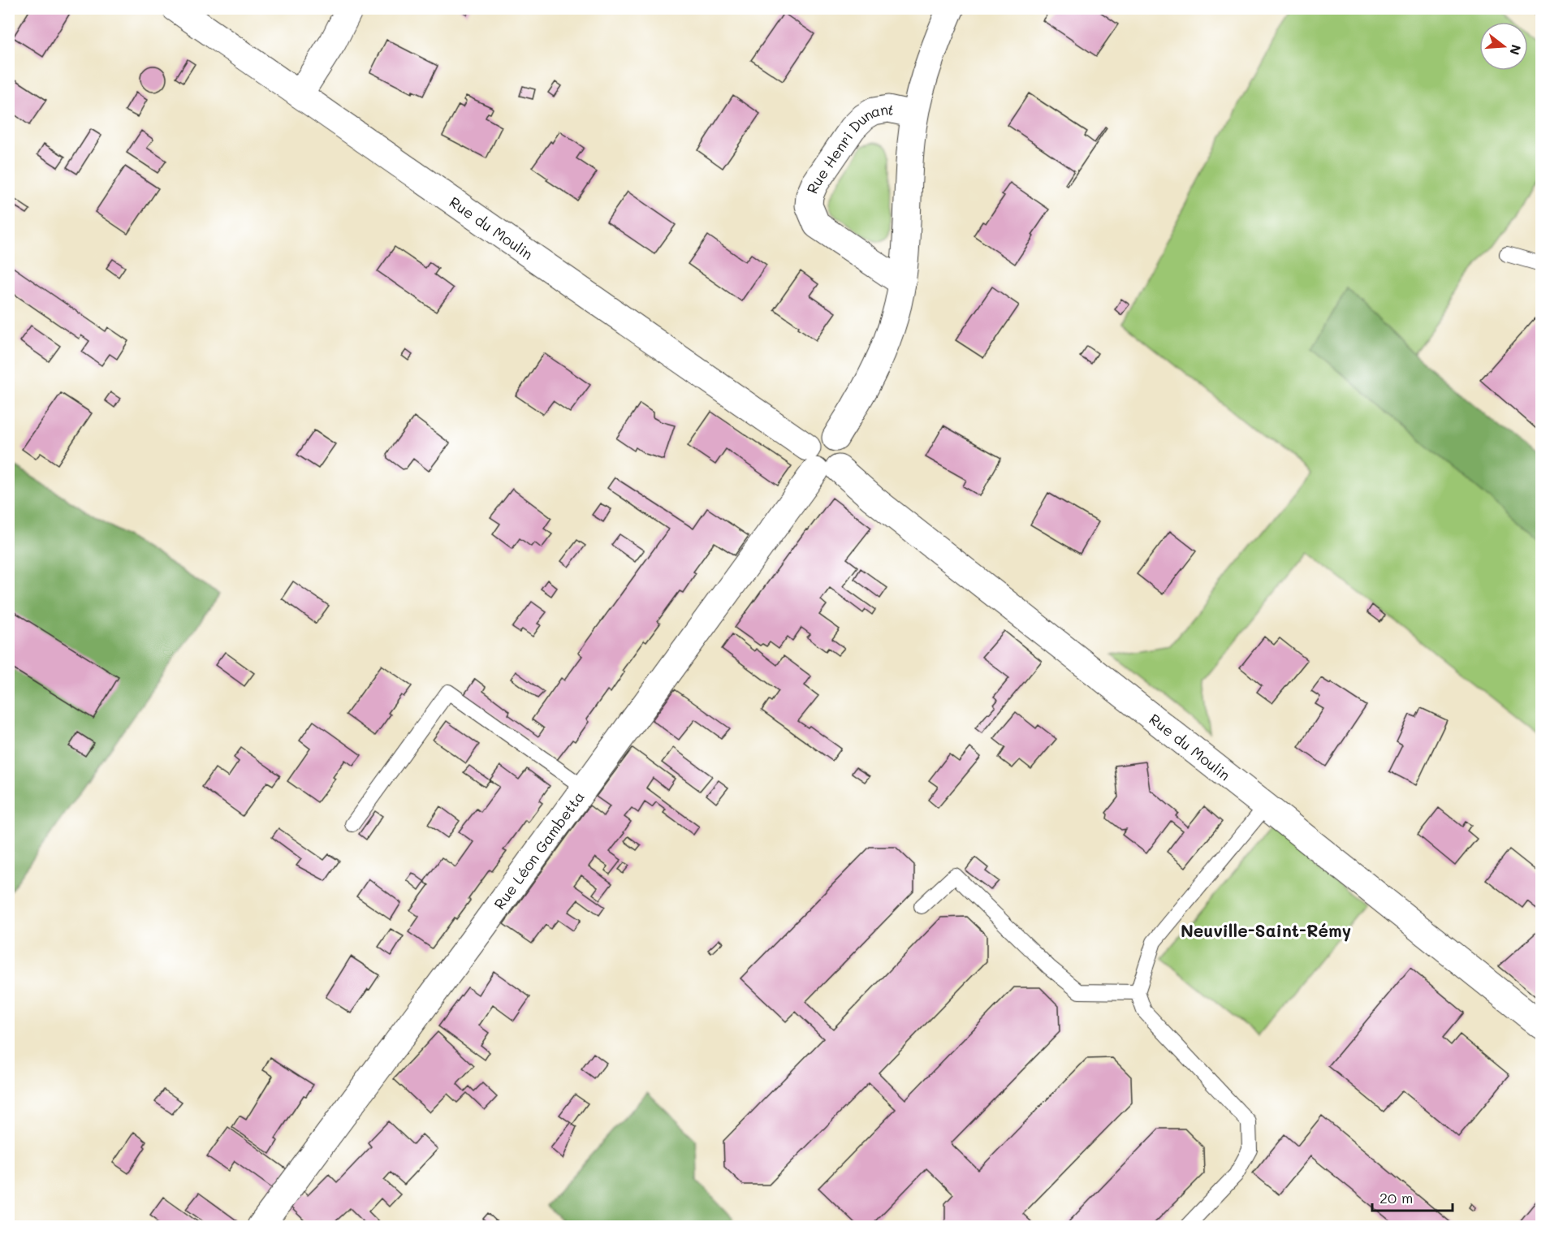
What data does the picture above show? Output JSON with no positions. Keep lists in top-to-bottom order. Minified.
{"streets":{"street":["Rue Henri Dunant","Rue du Moulin","Rue Léon Gambetta"]},"crossings":[["Rue Henri Dunant","Rue du Moulin"],["Rue Henri Dunant","Rue Léon Gambetta"],["Rue du Moulin","Rue Léon Gambetta"]],"districts":["Neuville-Saint-Rémy"],"scale_bar":"20 m","north":"right"}
